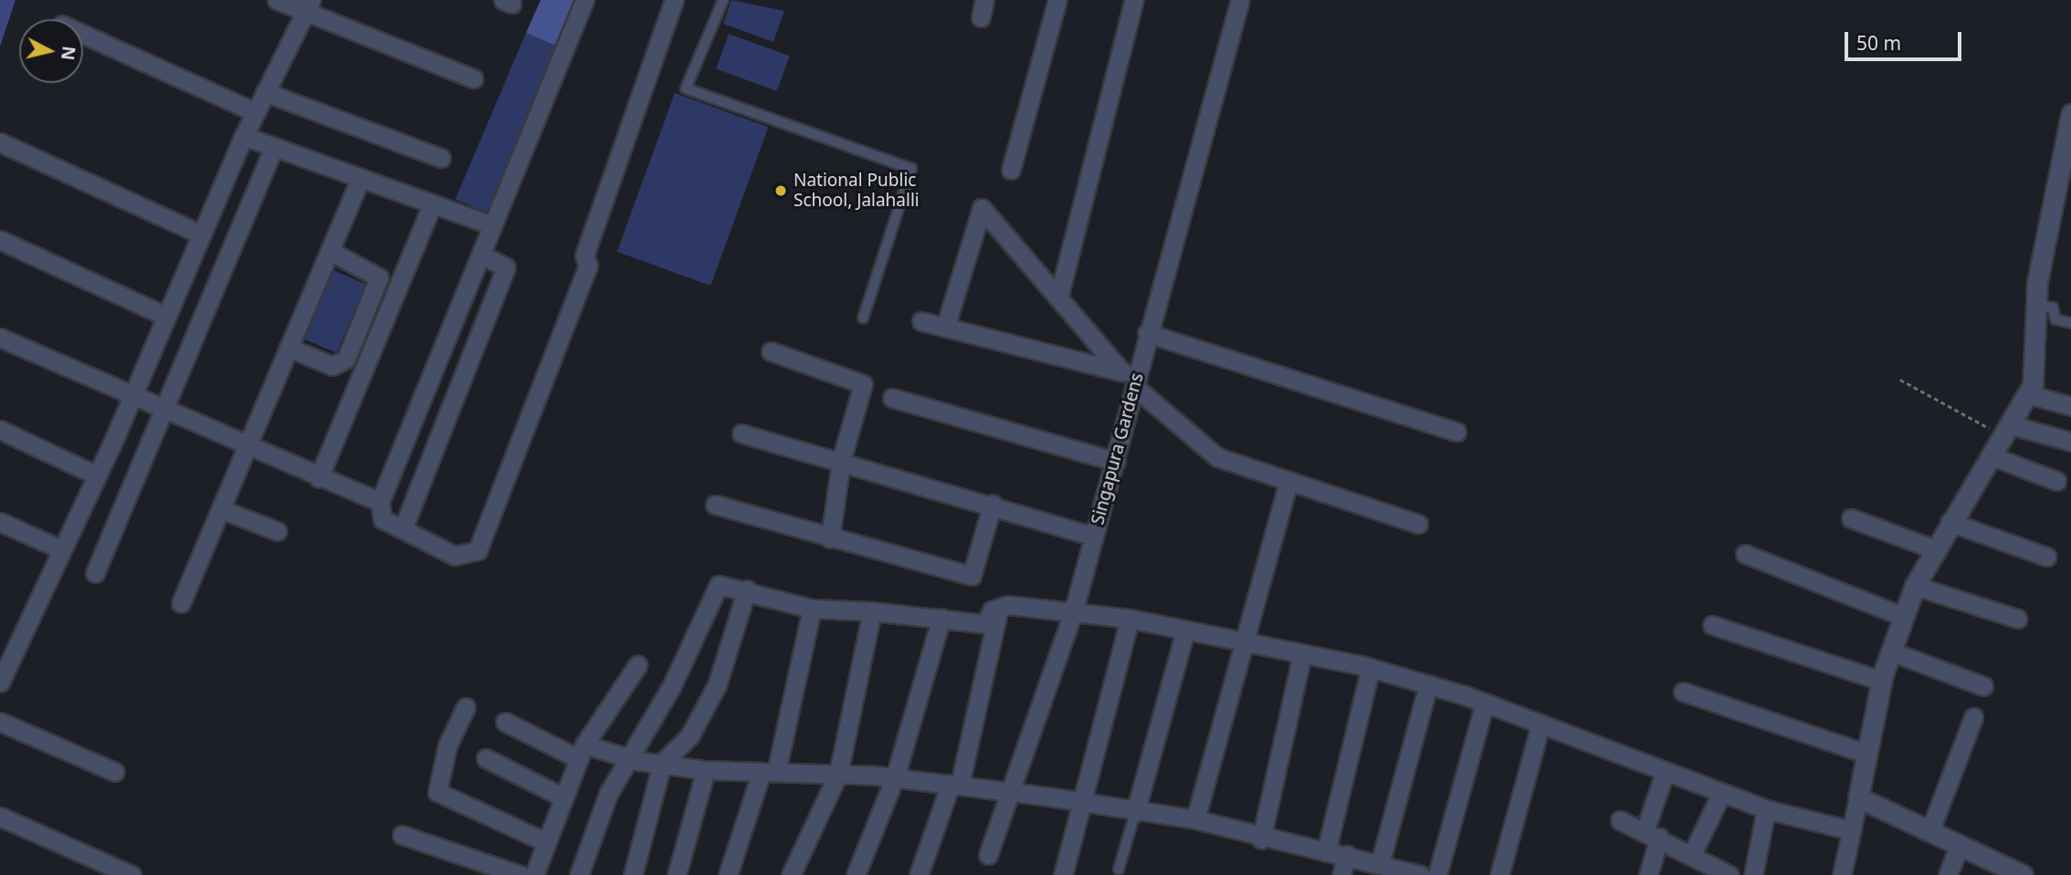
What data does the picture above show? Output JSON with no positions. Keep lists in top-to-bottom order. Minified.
{"streets":{"street":["Singapura Gardens"]},"places":["National Public School, Jalahalli"],"scale_bar":"50 m","north":"right"}
